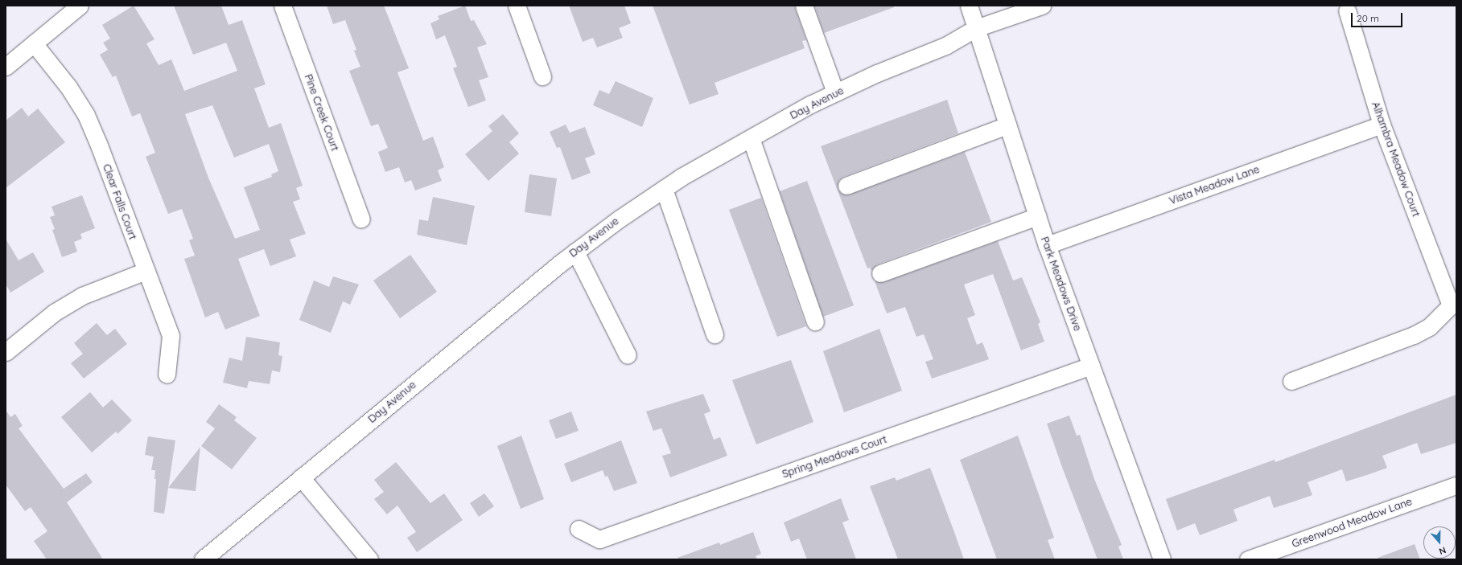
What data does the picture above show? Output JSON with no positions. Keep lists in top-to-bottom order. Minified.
{"streets":{"street":["Day Avenue","Pine Creek Court","Alhambra Meadow Court","Vista Meadow Lane","Clear Falls Court","Park Meadows Drive","Spring Meadows Court","Greenwood Meadow Lane"]},"crossings":[["Day Avenue","Park Meadows Drive"],["Alhambra Meadow Court","Vista Meadow Lane"],["Vista Meadow Lane","Park Meadows Drive"],["Park Meadows Drive","Spring Meadows Court"]],"scale_bar":"20 m","north":"bottom"}
